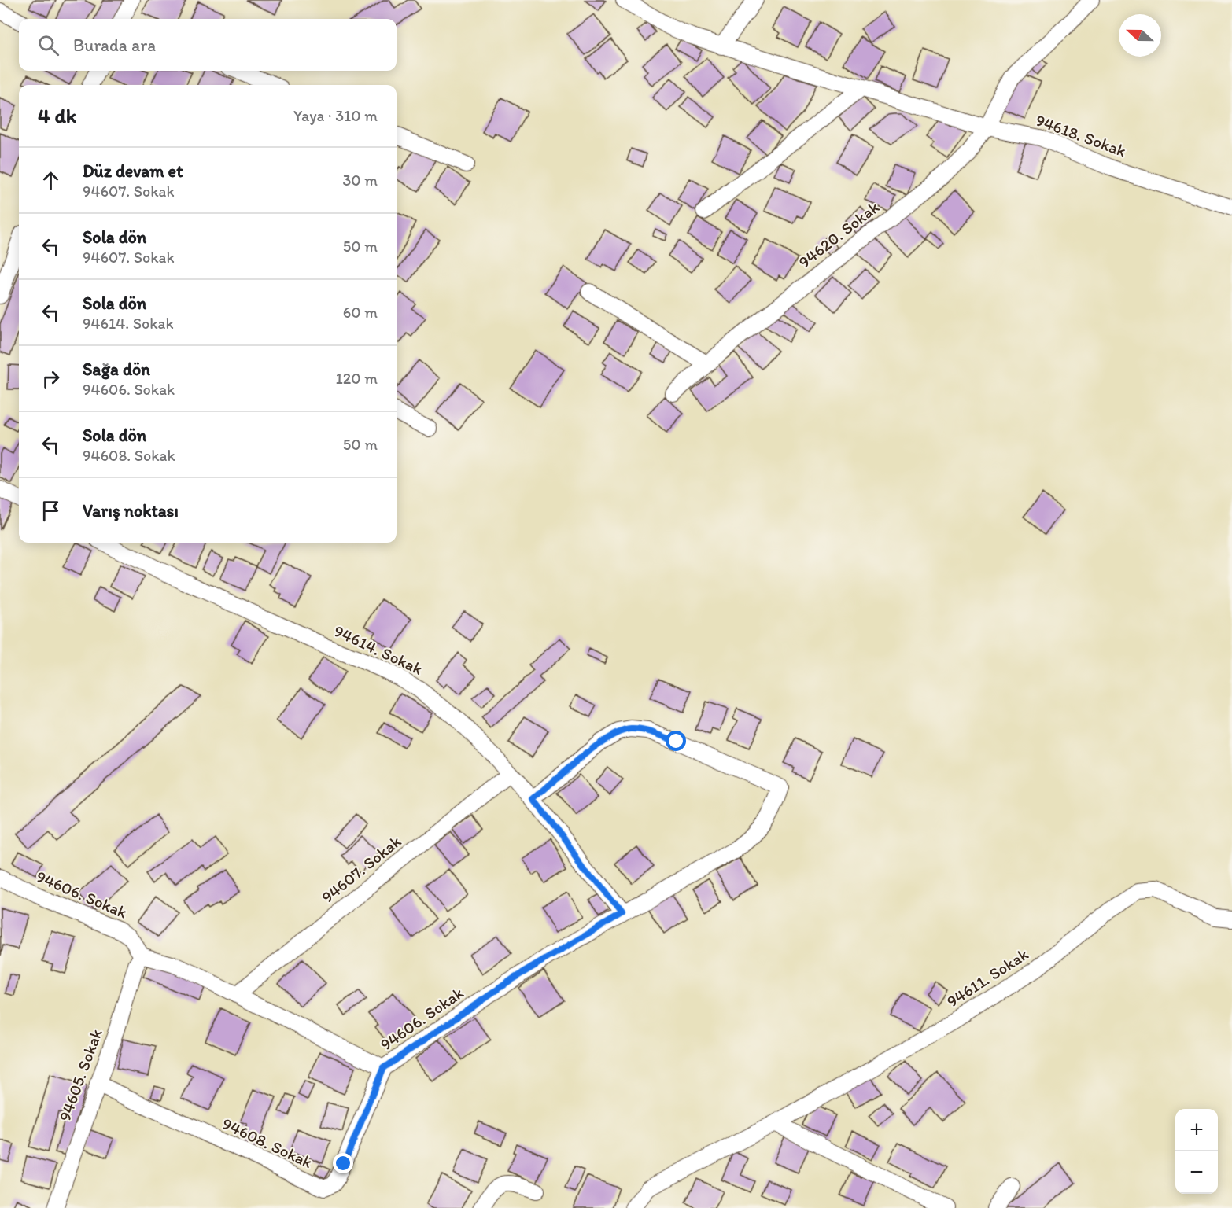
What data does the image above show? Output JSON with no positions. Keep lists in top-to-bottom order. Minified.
{"streets":{"street":["94618. Sokak","94620. Sokak","94614. Sokak","94607. Sokak","94606. Sokak","94611. Sokak","94605. Sokak","94608. Sokak"]},"crossings":[["94618. Sokak","94620. Sokak"],["94614. Sokak","94607. Sokak"],["94614. Sokak","94606. Sokak"],["94607. Sokak","94606. Sokak"],["94606. Sokak","94605. Sokak"],["94606. Sokak","94608. Sokak"],["94605. Sokak","94608. Sokak"]],"north":"left","page":{"search":"Burada ara","heading":["4 dk","Yaya · 310 m"],"list":[["Düz devam et","94607. Sokak","30 m"],["Sola dön","94607. Sokak","50 m"],["Sola dön","94614. Sokak","60 m"],["Sağa dön","94606. Sokak","120 m"],["Sola dön","94608. Sokak","50 m"],"Varış noktası"],"map_buttons":["+","−"]}}
